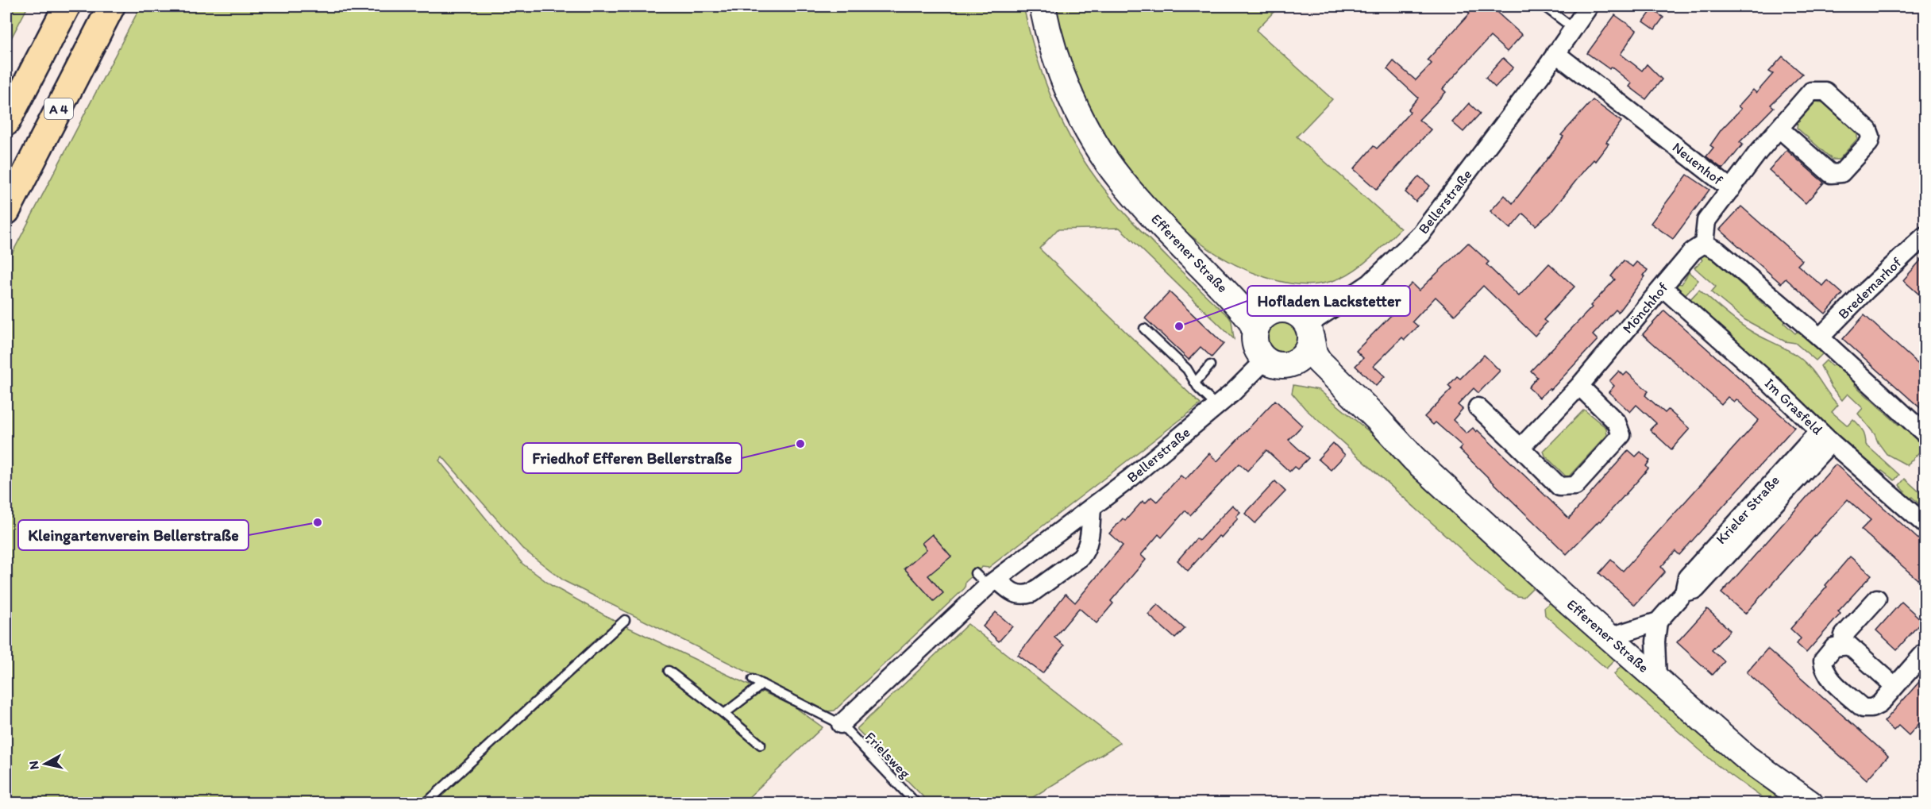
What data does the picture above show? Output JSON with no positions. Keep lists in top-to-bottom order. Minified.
{"streets":{"highway":["A 4"],"street":["Neuenhof","Bellerstraße","Efferener Straße","Bredemarhof","Mönchhof","Im Grasfeld","Krieler Straße"],"lane":["Frielsweg"]},"crossings":[["Neuenhof","Bellerstraße"],["Neuenhof","Mönchhof"],["Bellerstraße","Efferener Straße"],["Bellerstraße","Frielsweg"],["Mönchhof","Im Grasfeld"],["Im Grasfeld","Krieler Straße"]],"places":["Hofladen Lackstetter","Friedhof Efferen Bellerstraße","Kleingartenverein Bellerstraße"],"north":"left"}
